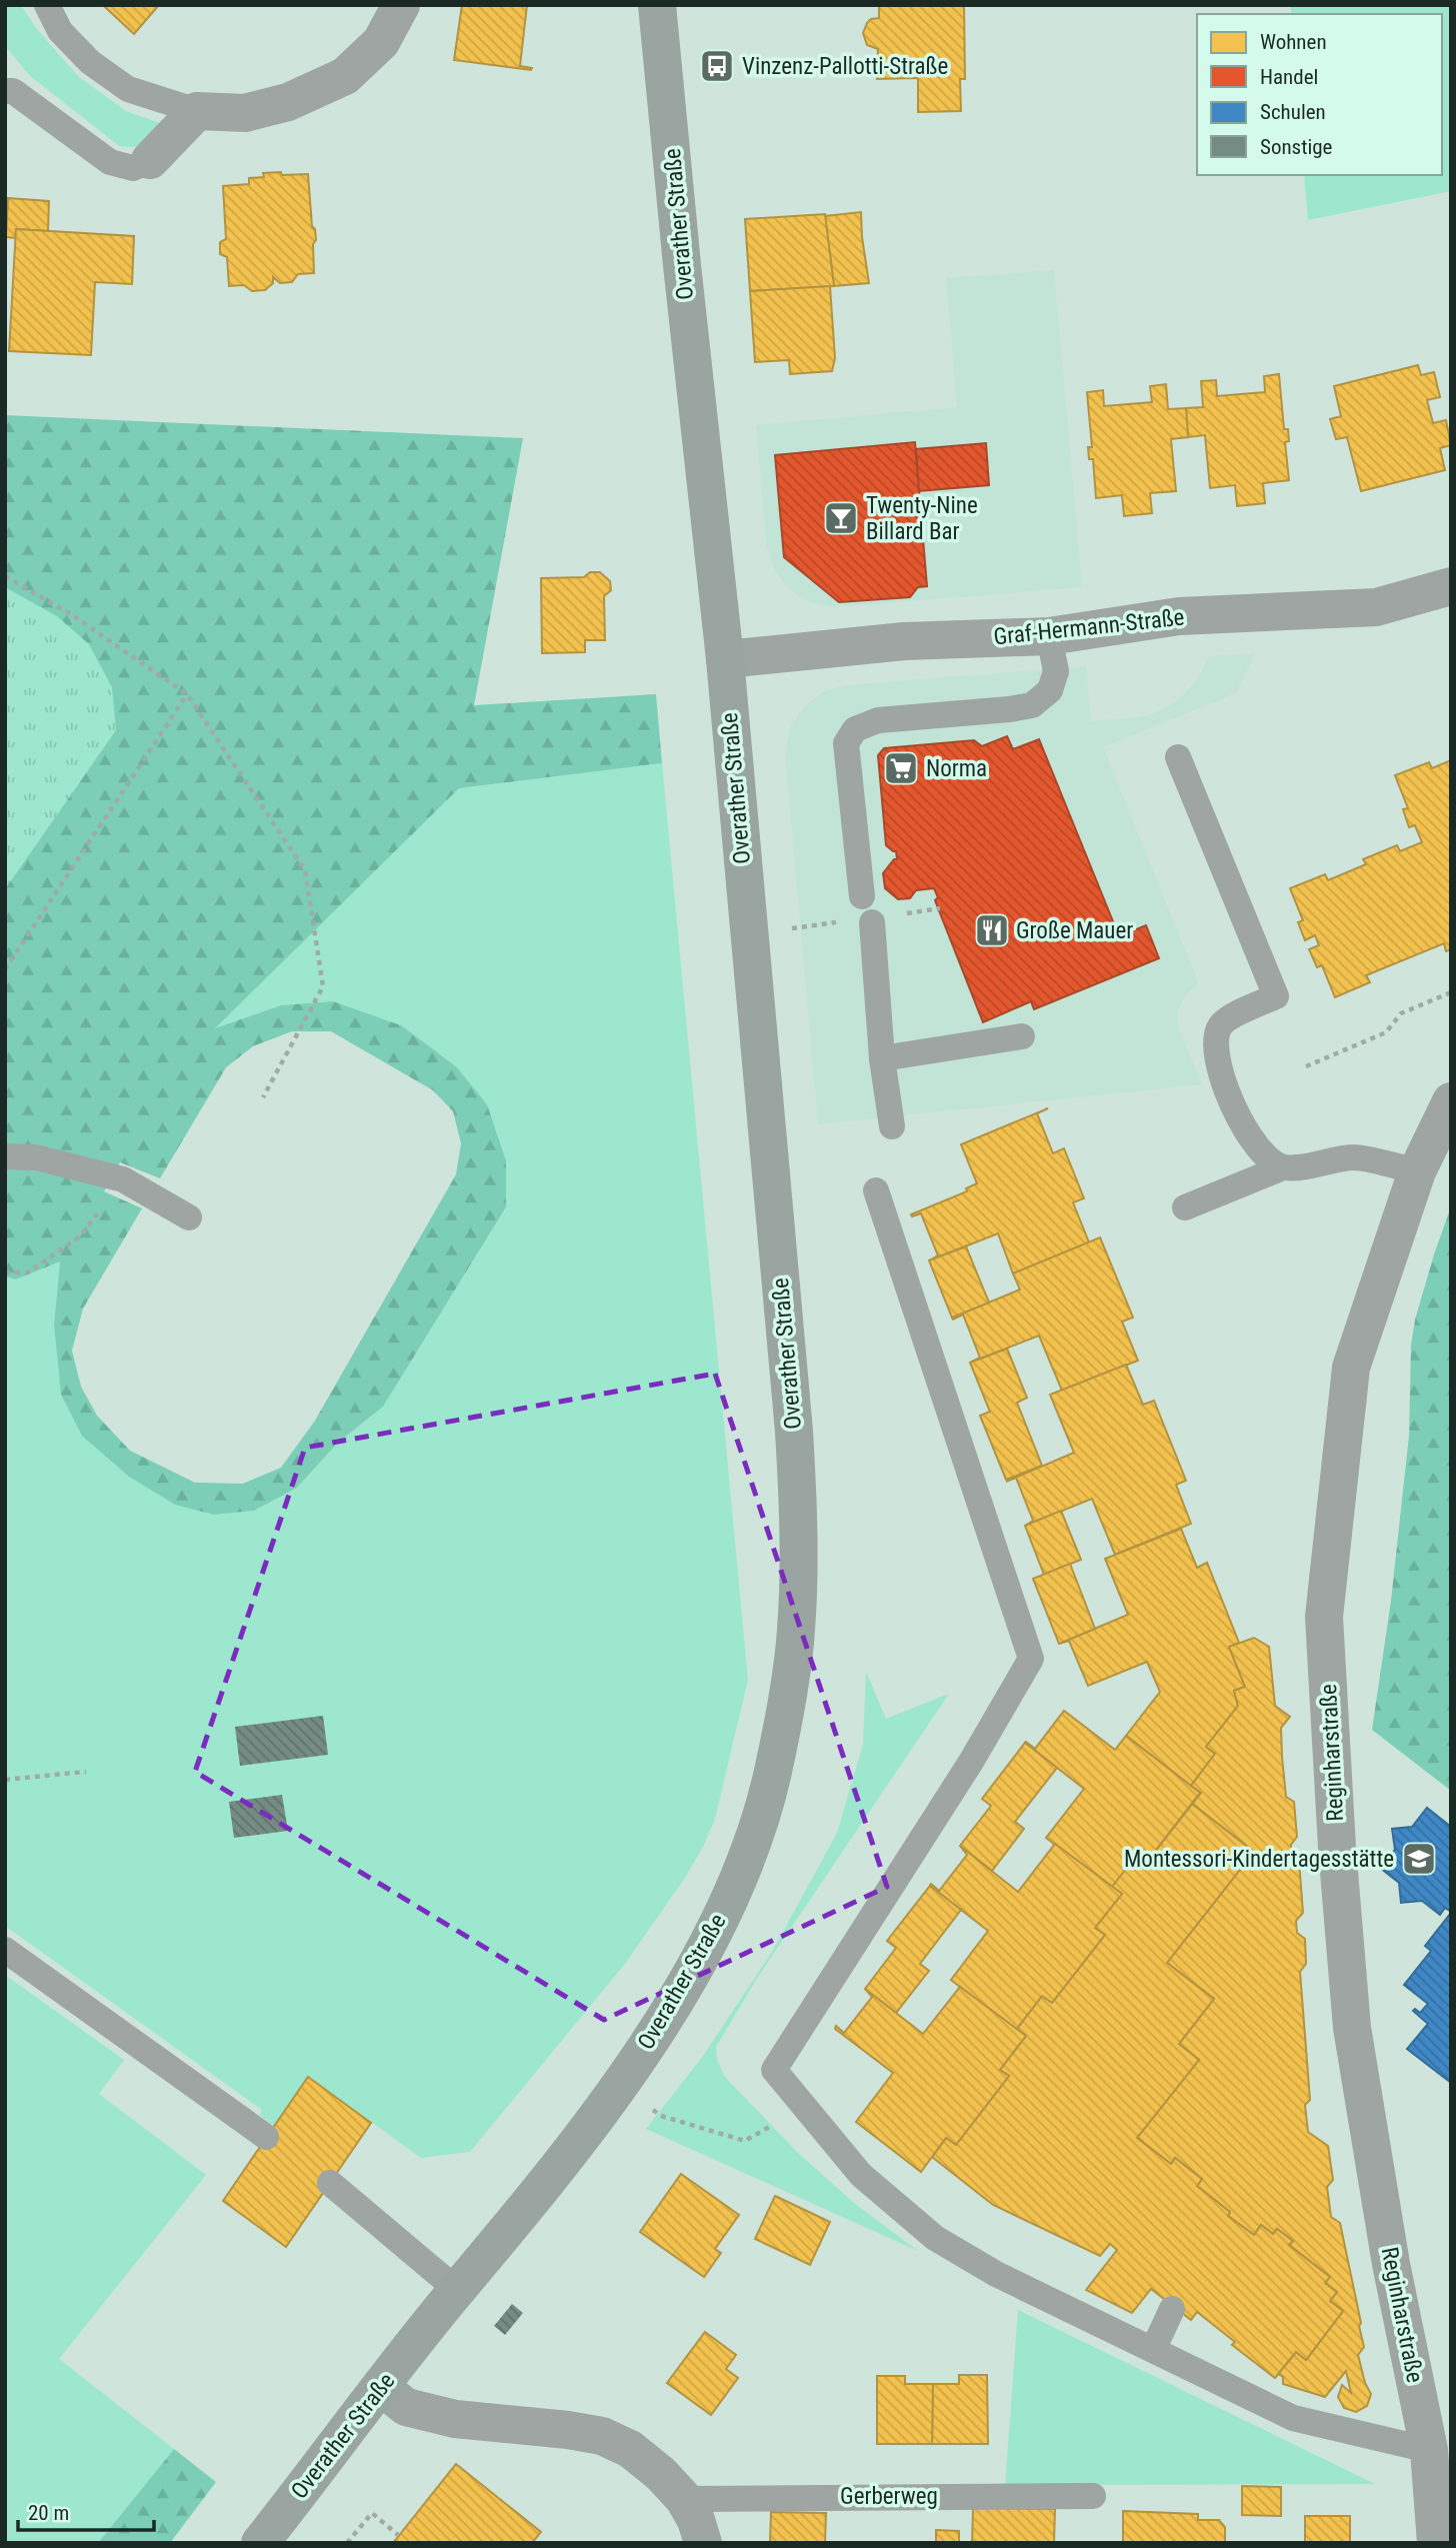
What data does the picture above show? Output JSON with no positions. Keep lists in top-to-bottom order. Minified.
{"streets":{"main road":["Overather Straße"],"street":["Graf-Hermann-Straße","Reginharstraße"],"lane":["Gerberweg"]},"crossings":[["Overather Straße","Graf-Hermann-Straße"]],"places":{"bus stop":["Vinzenz-Pallotti-Straße"],"bar":["Twenty-Nine Billard Bar"],"supermarket":["Norma"],"restaurant":["Große Mauer"],"school or university":["Montessori-Kindertagesstätte"]},"legend":["Wohnen","Handel","Schulen","Sonstige"],"scale_bar":"20 m"}
